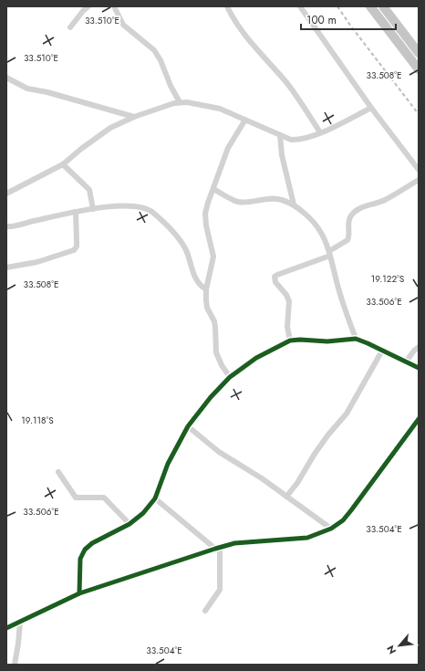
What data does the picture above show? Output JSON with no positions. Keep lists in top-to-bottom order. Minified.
{"scale_bar":"100 m","north":"bottom left","coordinates":["33.510°E","33.508°E","19.122°S","33.506°E","19.118°S","33.504°E"]}
